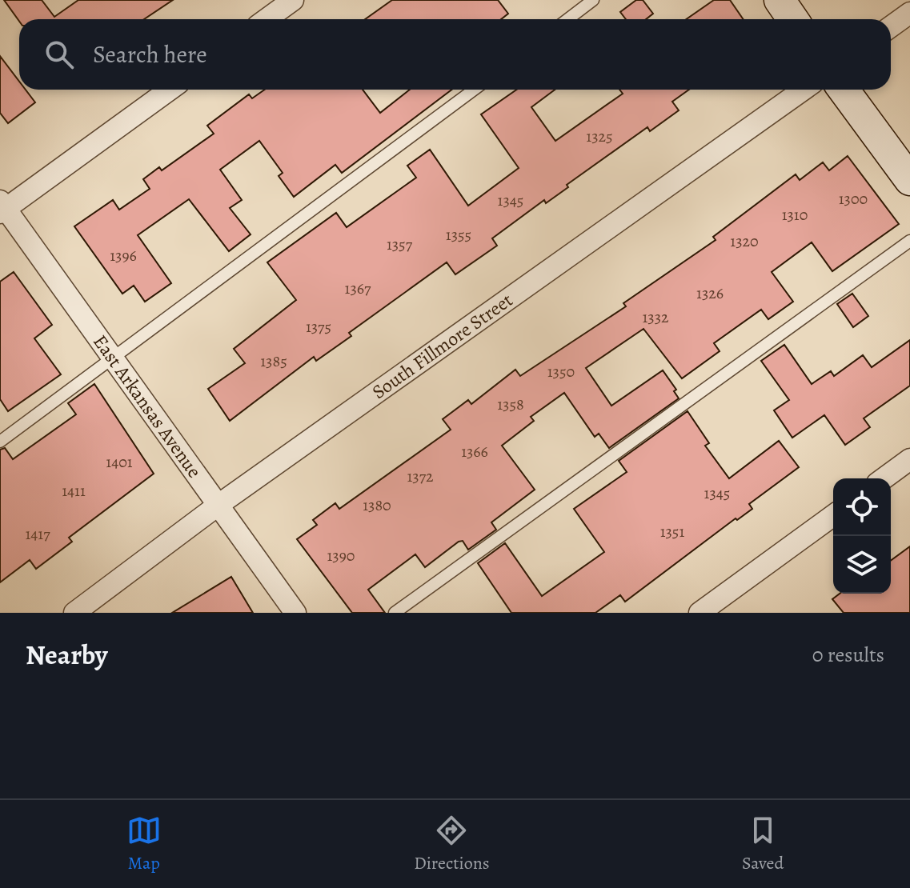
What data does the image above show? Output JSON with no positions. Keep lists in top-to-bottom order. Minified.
{"streets":{"street":["South Fillmore Street","East Arkansas Avenue"]},"crossings":[["South Fillmore Street","East Arkansas Avenue"]],"house_numbers":["1325","1300","1345","1310","1355","1320","1357","1396","1367","1326","1332","1375","1385","1350","1358","1366","1401","1372","1411","1345","1380","1351","1417","1390"],"page":{"search":"Search here","heading":["Nearby","0 results"],"nav":["Map","Directions","Saved"]}}
